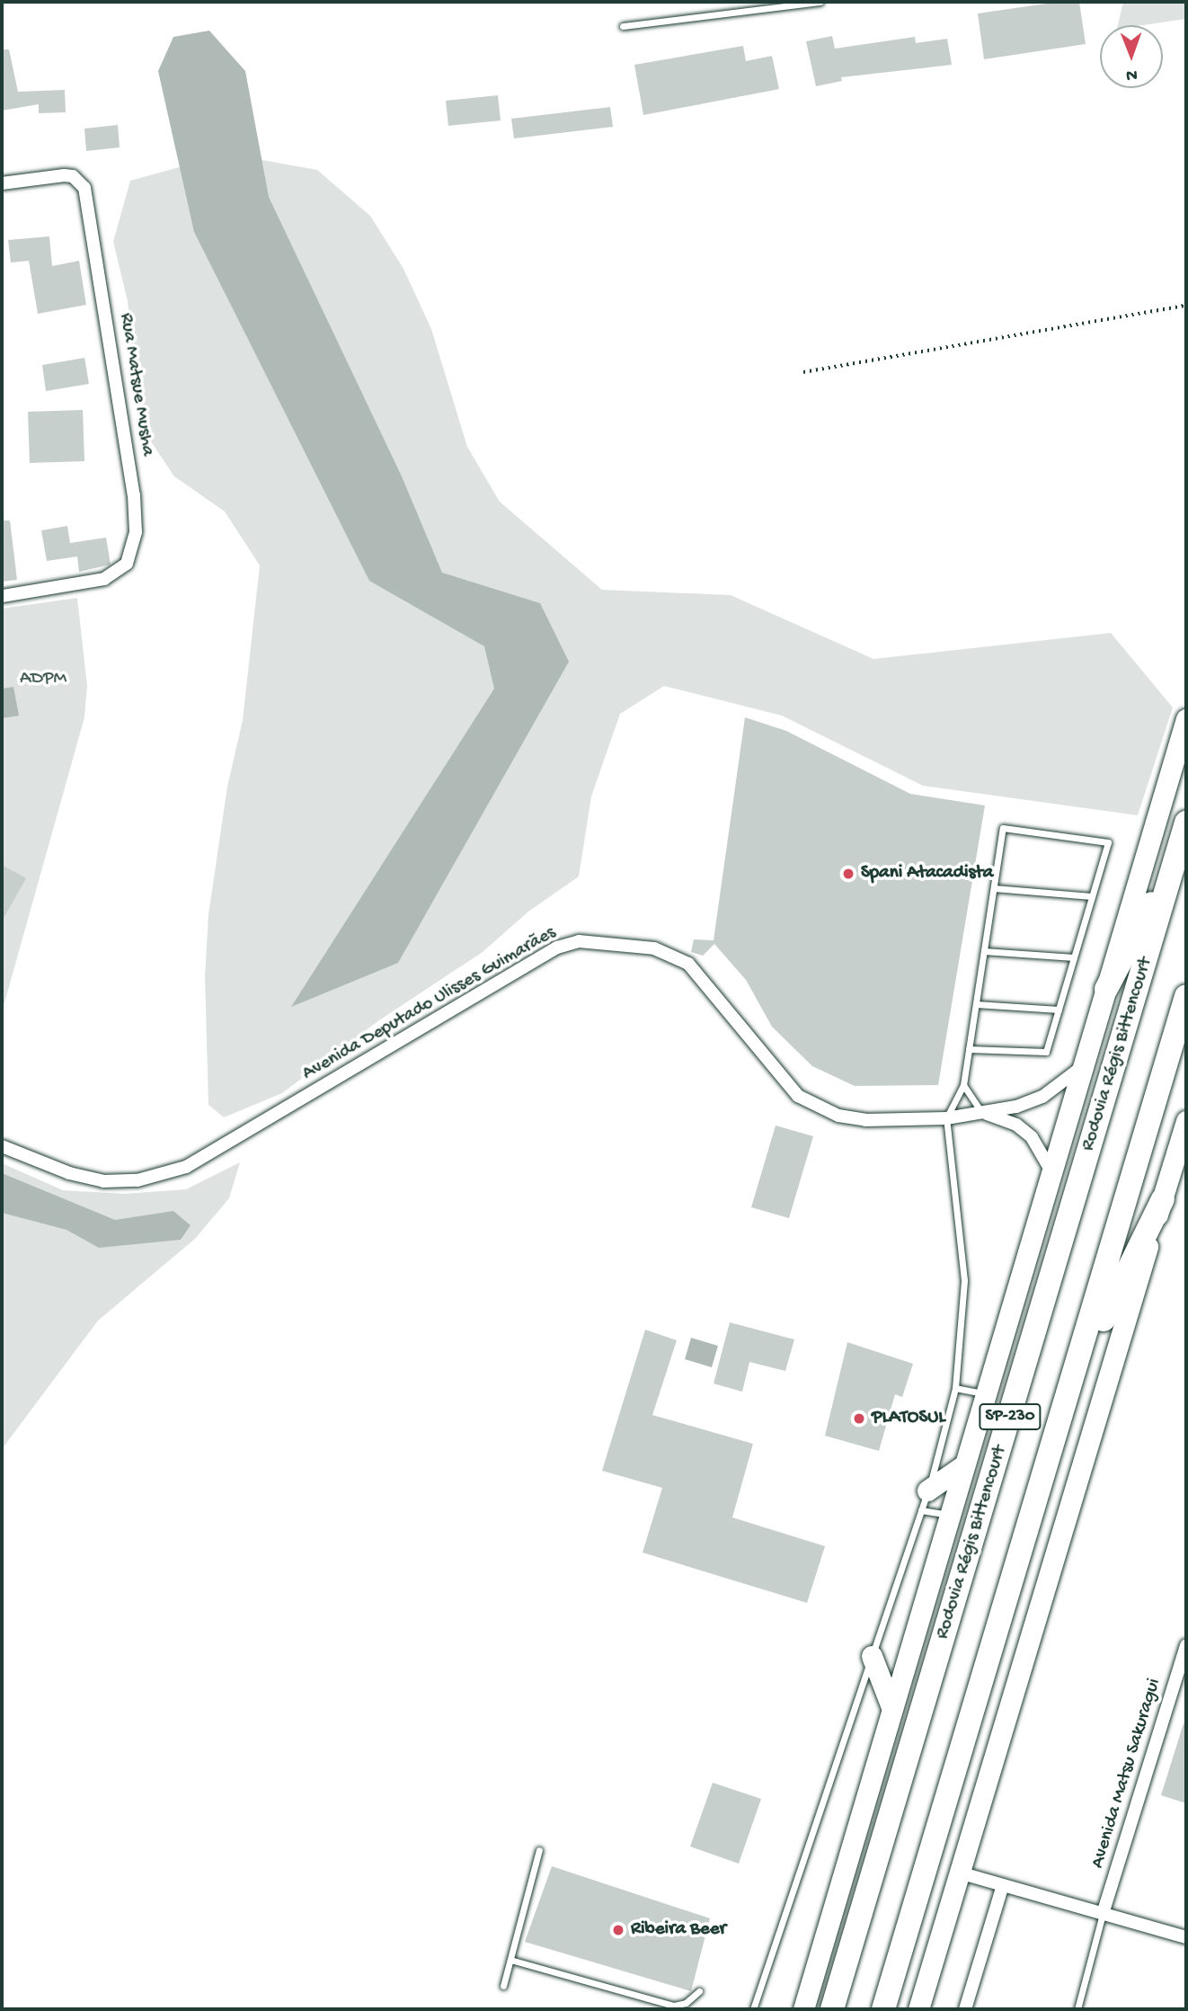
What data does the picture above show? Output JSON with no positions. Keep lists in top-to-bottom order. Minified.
{"streets":{"highway":["Rodovia Régis Bittencourt","SP-230"],"street":["Rua Matsue Musha","Avenida Deputado Ulisses Guimarães","Avenida Matsu Sakuragui"]},"parks":["ADPM"],"places":["Spani Atacadista","PLATOSUL","Ribeira Beer"],"north":"bottom"}
